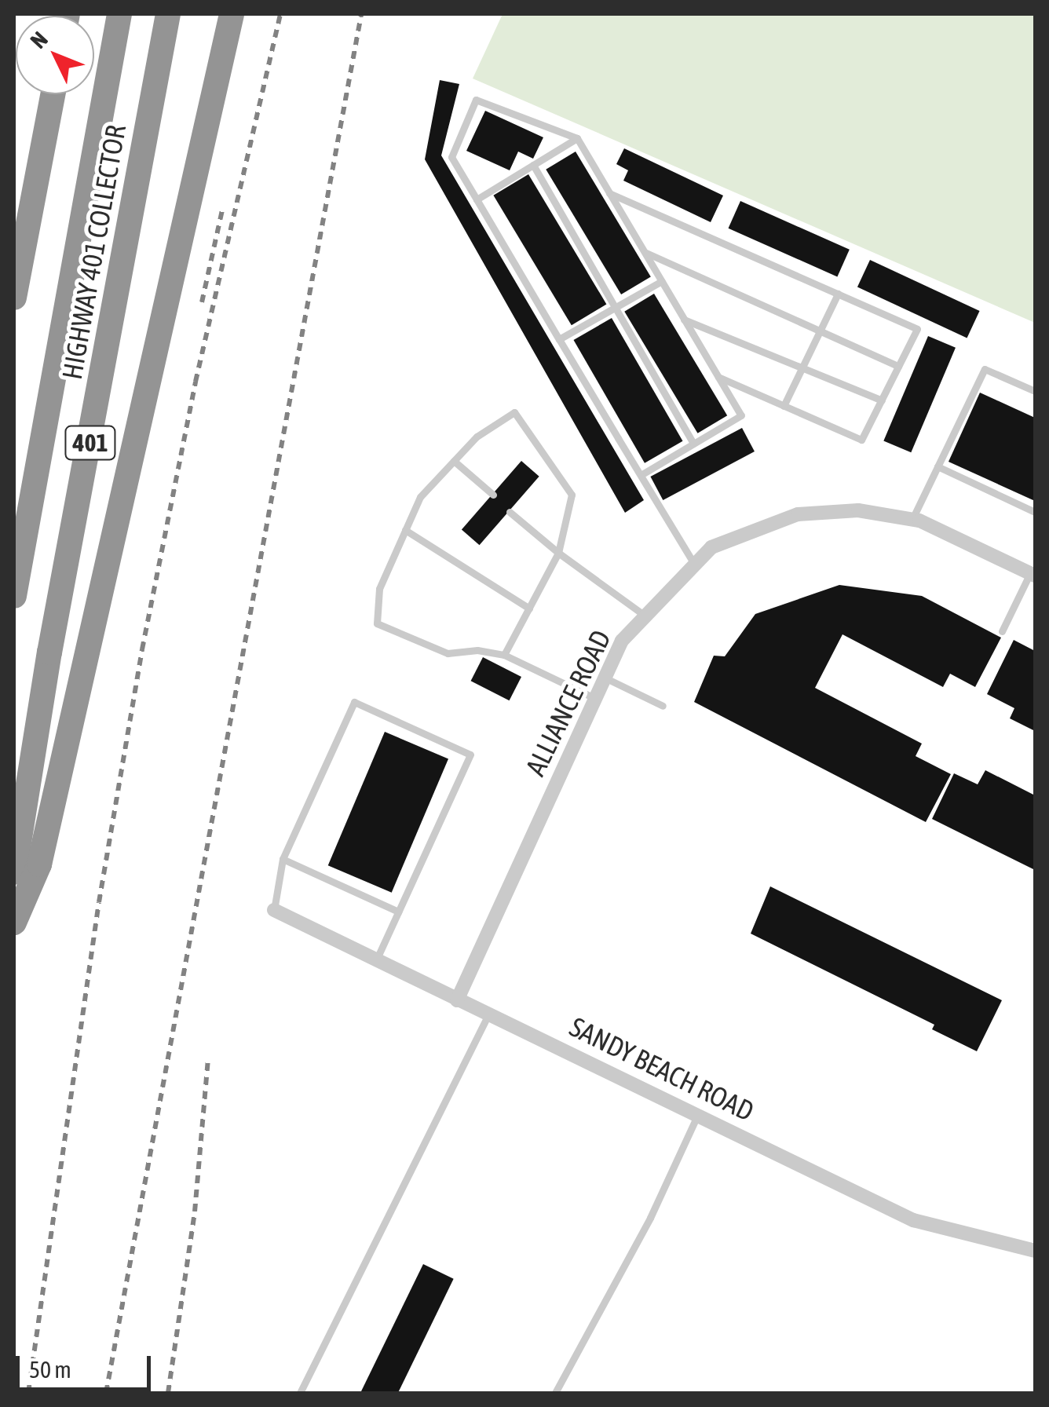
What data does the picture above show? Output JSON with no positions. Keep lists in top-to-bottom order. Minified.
{"streets":{"highway":["HIGHWAY 401 COLLECTOR","401"],"street":["ALLIANCE ROAD","SANDY BEACH ROAD"]},"crossings":[["ALLIANCE ROAD","SANDY BEACH ROAD"]],"scale_bar":"50 m","north":"top left"}
